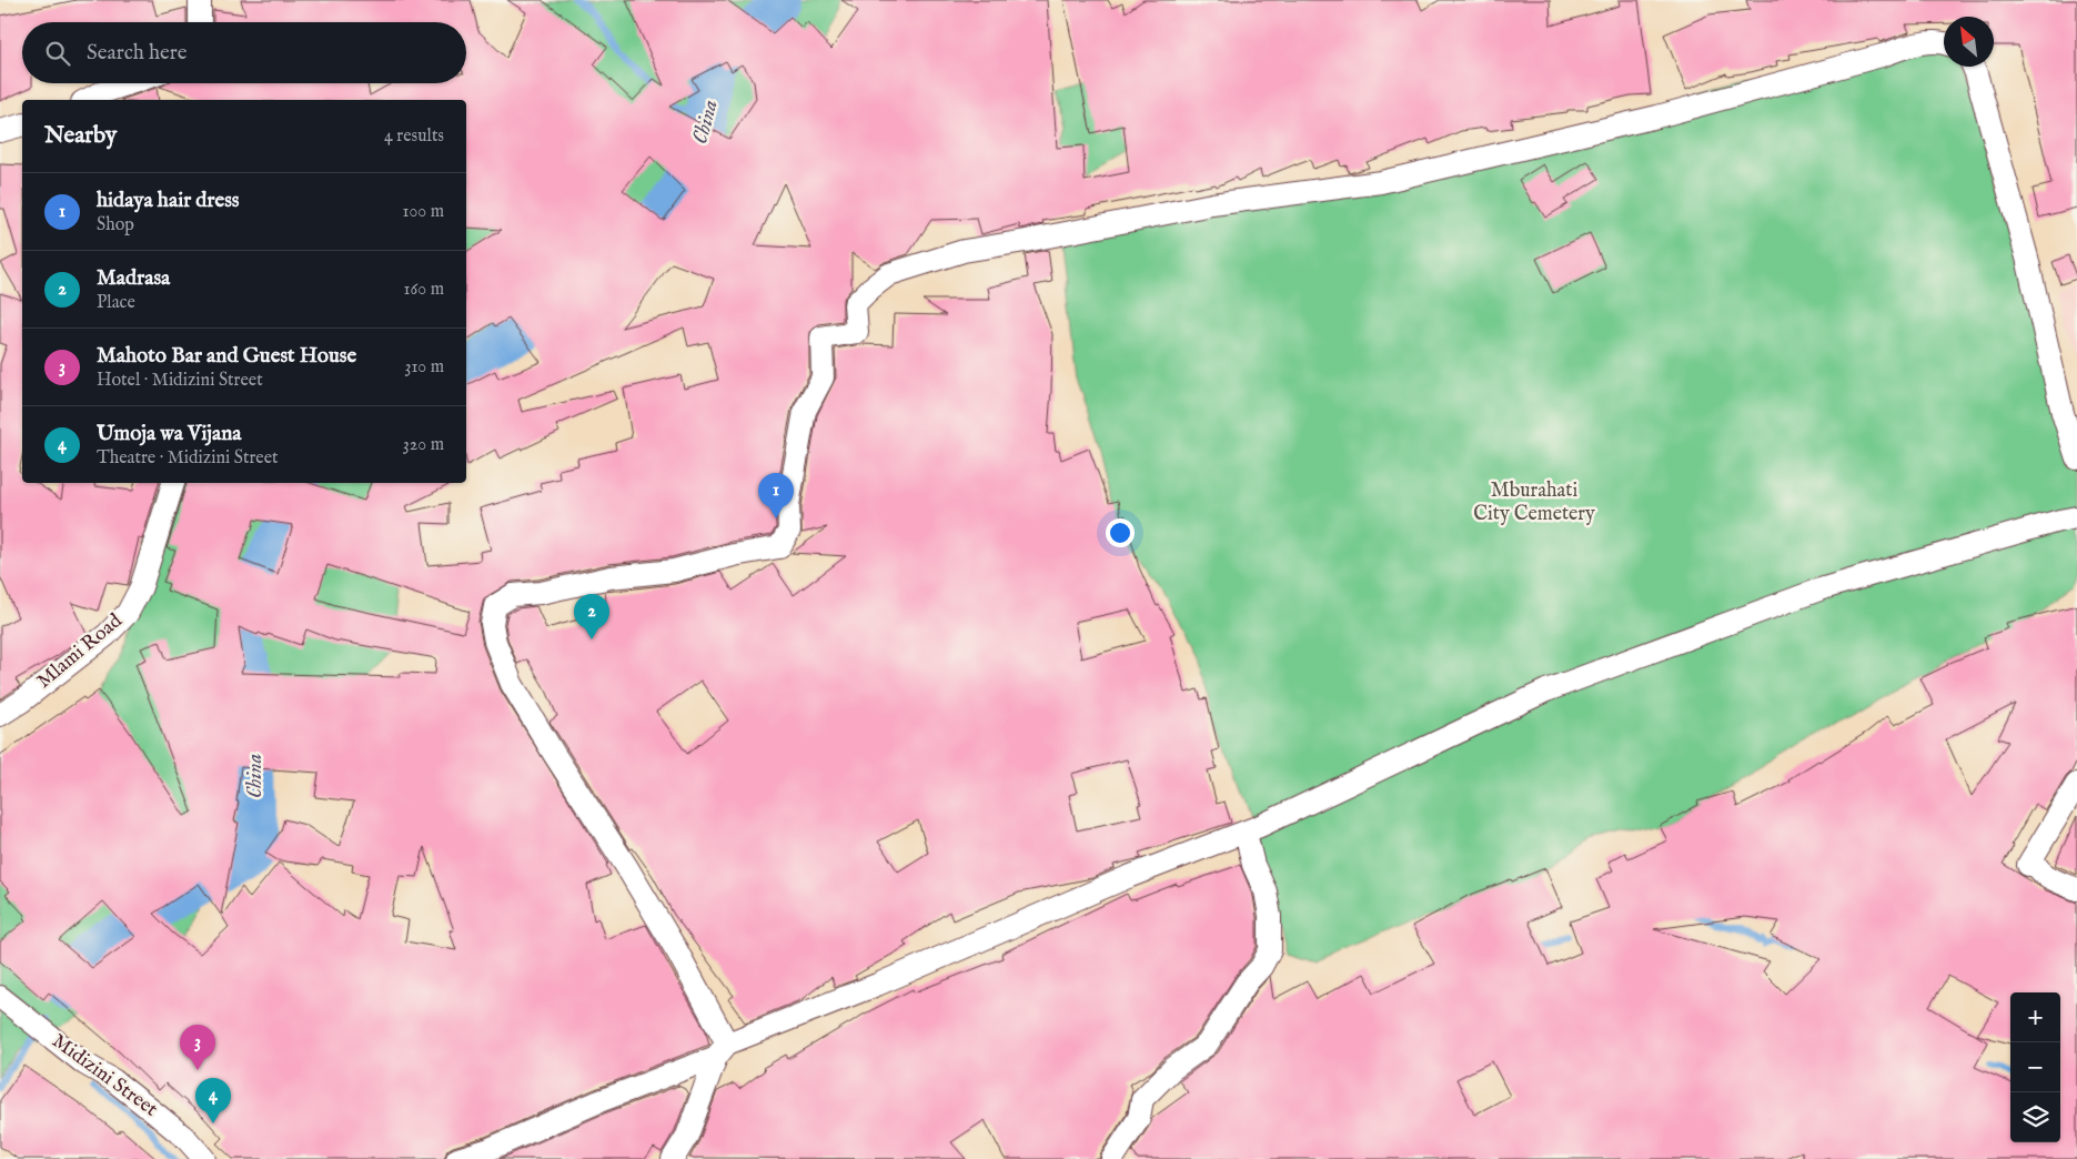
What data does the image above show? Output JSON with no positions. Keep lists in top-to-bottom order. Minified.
{"streets":{"street":["Mlami Road","Midizini Street"]},"water":["China"],"parks":["Mburahati City Cemetery"],"north":"top left","page":{"search":"Search here","heading":["Nearby","4 results"],"list":[{"mark":"1","name":"hidaya hair dress","note":"Shop","value":"100 m"},{"mark":"2","name":"Madrasa","note":"Place","value":"160 m"},{"mark":"3","name":"Mahoto Bar and Guest House","note":"Hotel · Midizini Street","value":"310 m"},{"mark":"4","name":"Umoja wa Vijana","note":"Theatre · Midizini Street","value":"320 m"}],"pins":["1","2","3","4"],"map_buttons":["+","−"]}}
